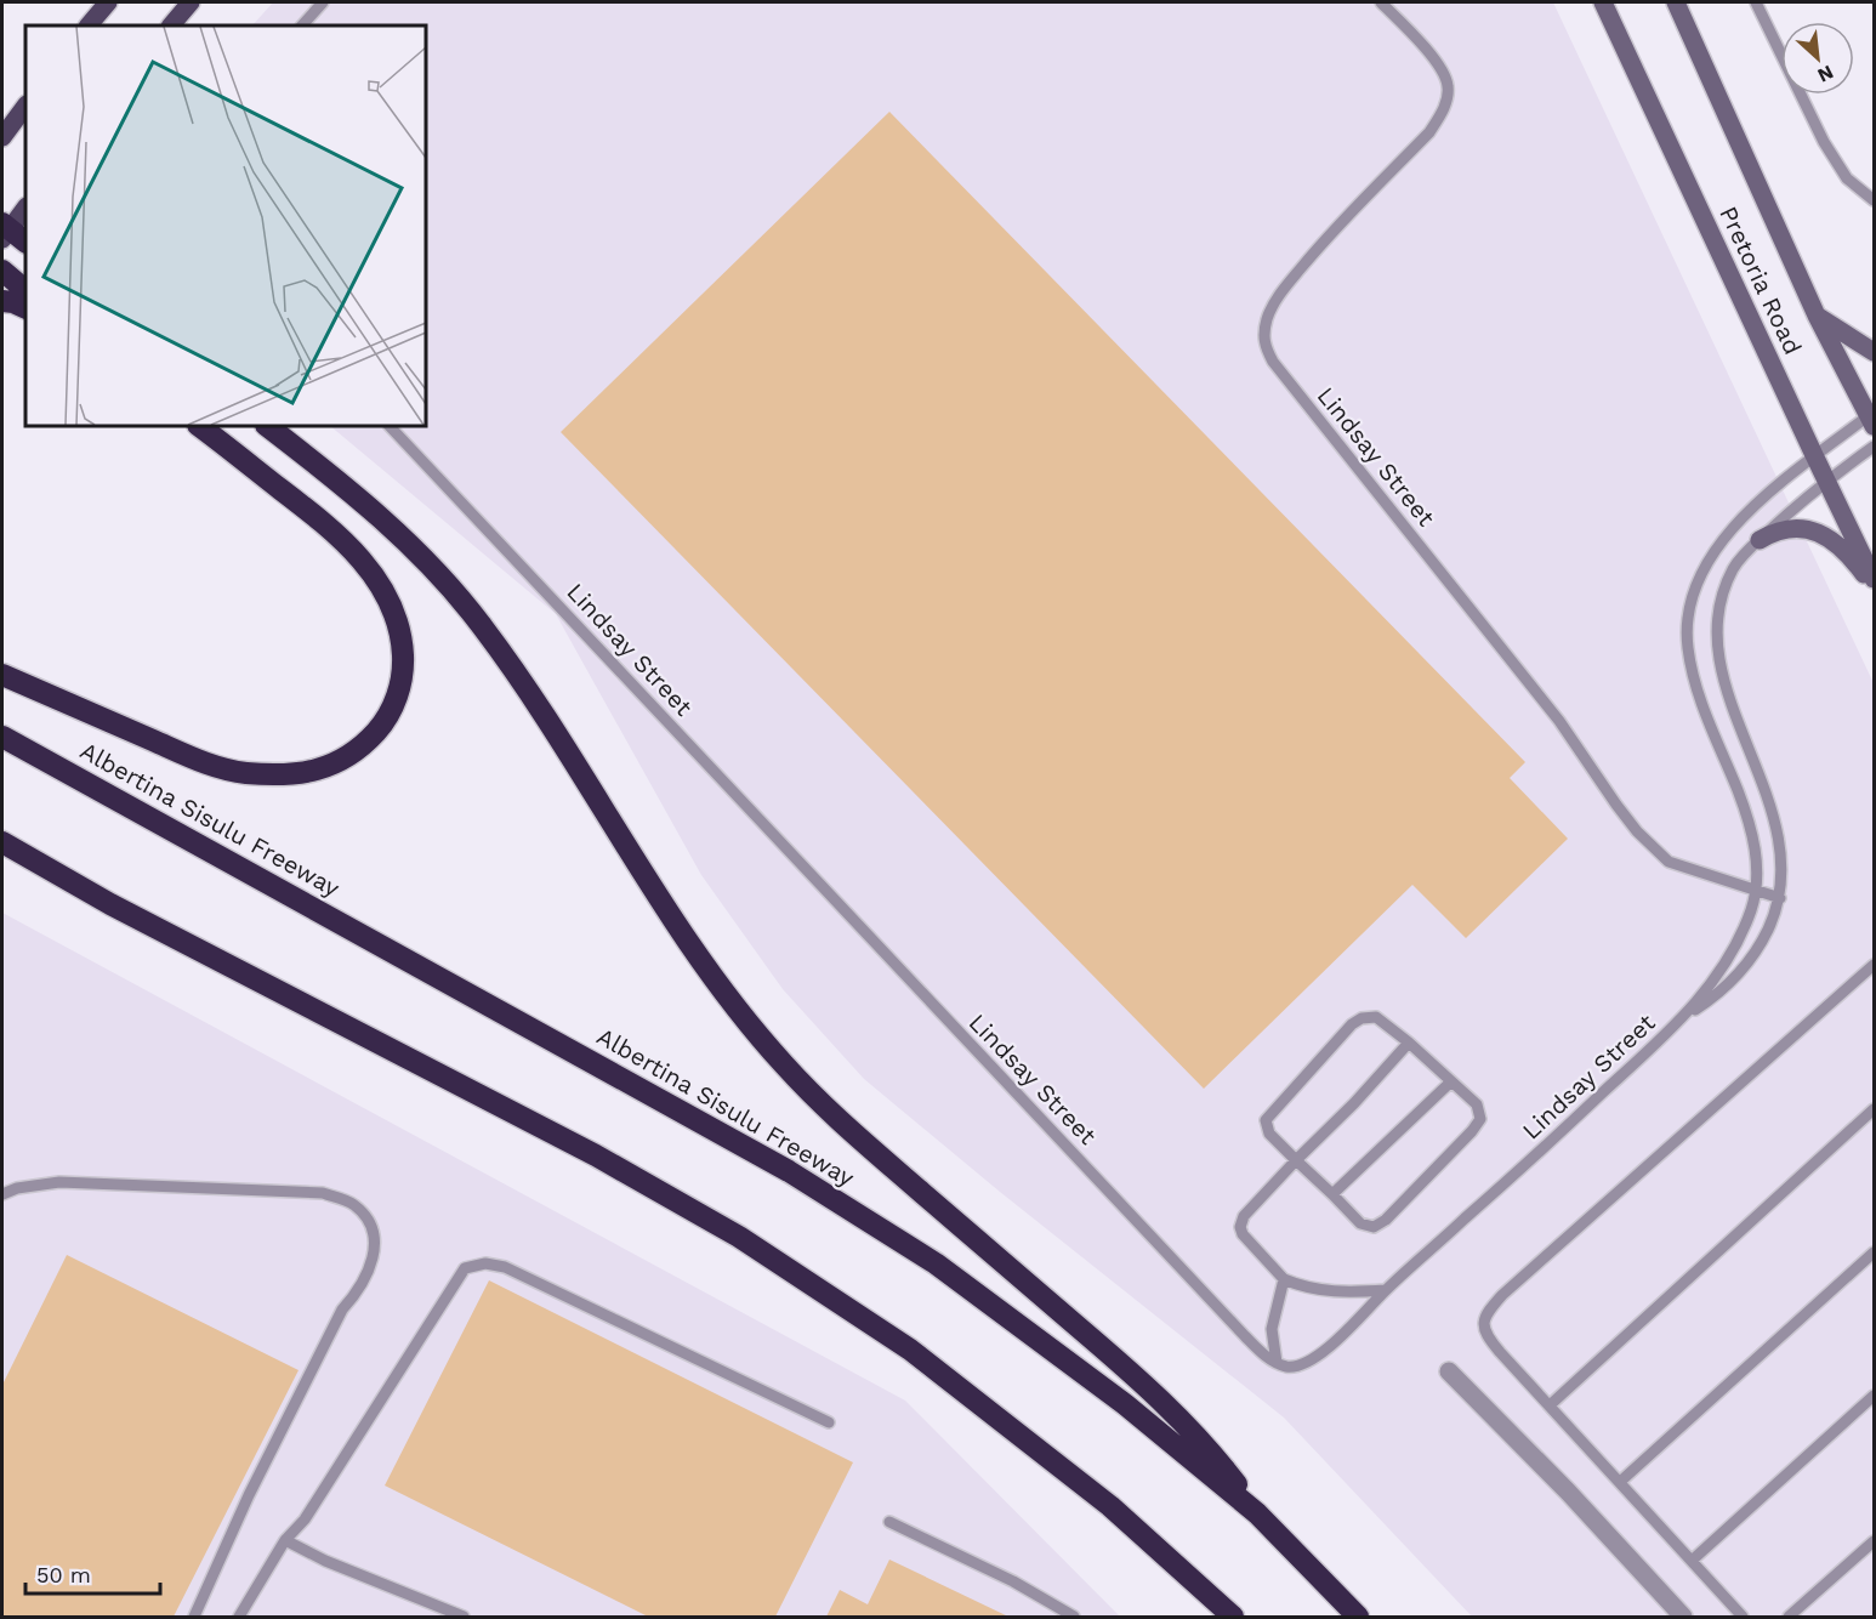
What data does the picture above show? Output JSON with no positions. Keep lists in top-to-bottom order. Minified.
{"streets":{"highway":["Albertina Sisulu Freeway"],"main road":["Pretoria Road"],"lane":["Lindsay Street"]},"crossings":[["Pretoria Road","Lindsay Street"]],"scale_bar":"50 m","north":"bottom right"}
